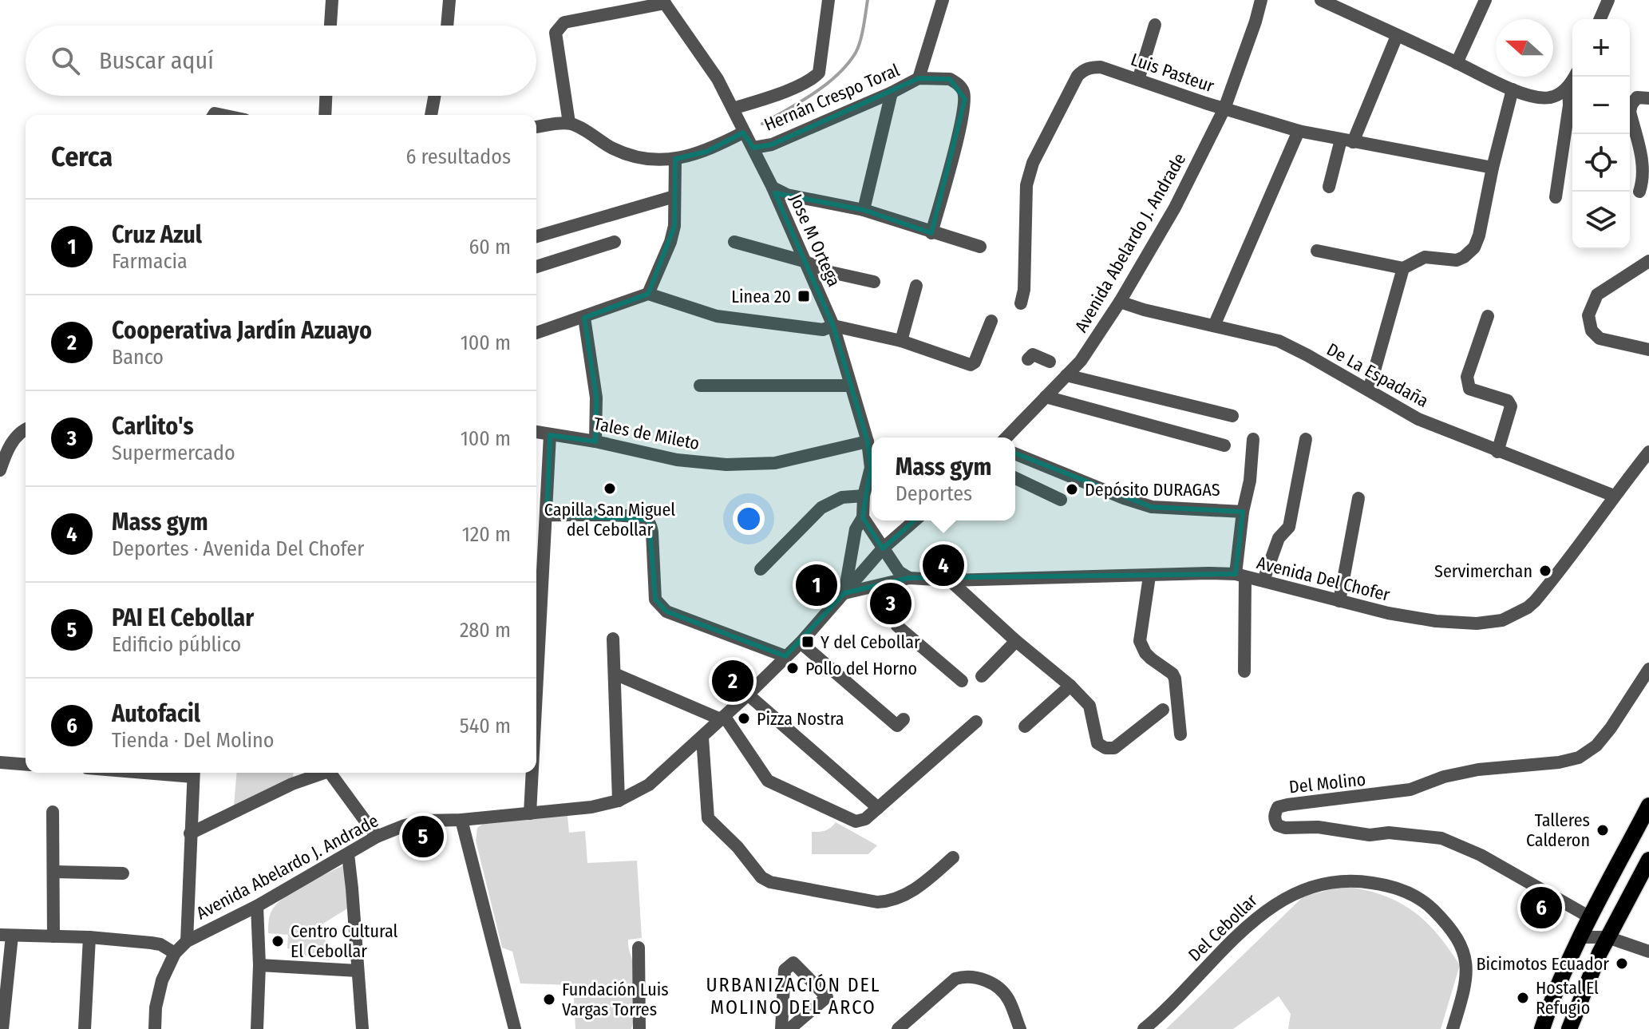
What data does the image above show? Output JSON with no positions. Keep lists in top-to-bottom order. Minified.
{"streets":{"street":["Luis Pasteur","Hernán Crespo Toral","Jose M Ortega","Avenida Abelardo J. Andrade","De La Espadaña","Tales de Mileto","Avenida Del Chofer","Del Molino","Del Cebollar"]},"crossings":[["Luis Pasteur","Avenida Abelardo J. Andrade"],["Hernán Crespo Toral","Jose M Ortega"],["Jose M Ortega","Avenida Abelardo J. Andrade"],["Jose M Ortega","Tales de Mileto"],["Jose M Ortega","Avenida Del Chofer"],["Avenida Abelardo J. Andrade","De La Espadaña"],["Avenida Abelardo J. Andrade","Avenida Del Chofer"],["De La Espadaña","Avenida Del Chofer"]],"districts":["URBANIZACIÓN DEL MOLINO DEL ARCO"],"places":{"transit":["Linea 20","Y del Cebollar"],"other":["Capilla San Miguel del Cebollar","Depósito DURAGAS","Servimerchan","Pollo del Horno","Pizza Nostra","Talleres Calderon","Centro Cultural El Cebollar","Bicimotos Ecuador","Hostal El Refugio","Fundación Luis Vargas Torres"]},"north":"left","page":{"map_buttons":["+","−"],"search":"Buscar aquí","heading":["Cerca","6 resultados"],"list":[{"mark":"1","name":"Cruz Azul","note":"Farmacia","value":"60 m"},{"mark":"2","name":"Cooperativa Jardín Azuayo","note":"Banco","value":"100 m"},{"mark":"3","name":"Carlito's","note":"Supermercado","value":"100 m"},{"mark":"4","name":"Mass gym","note":"Deportes · Avenida Del Chofer","value":"120 m"},{"mark":"5","name":"PAI El Cebollar","note":"Edificio público","value":"280 m"},{"mark":"6","name":"Autofacil","note":"Tienda · Del Molino","value":"540 m"}],"popup":["Mass gym","Deportes"],"pins":["4","1","3","2","5","6"]}}
